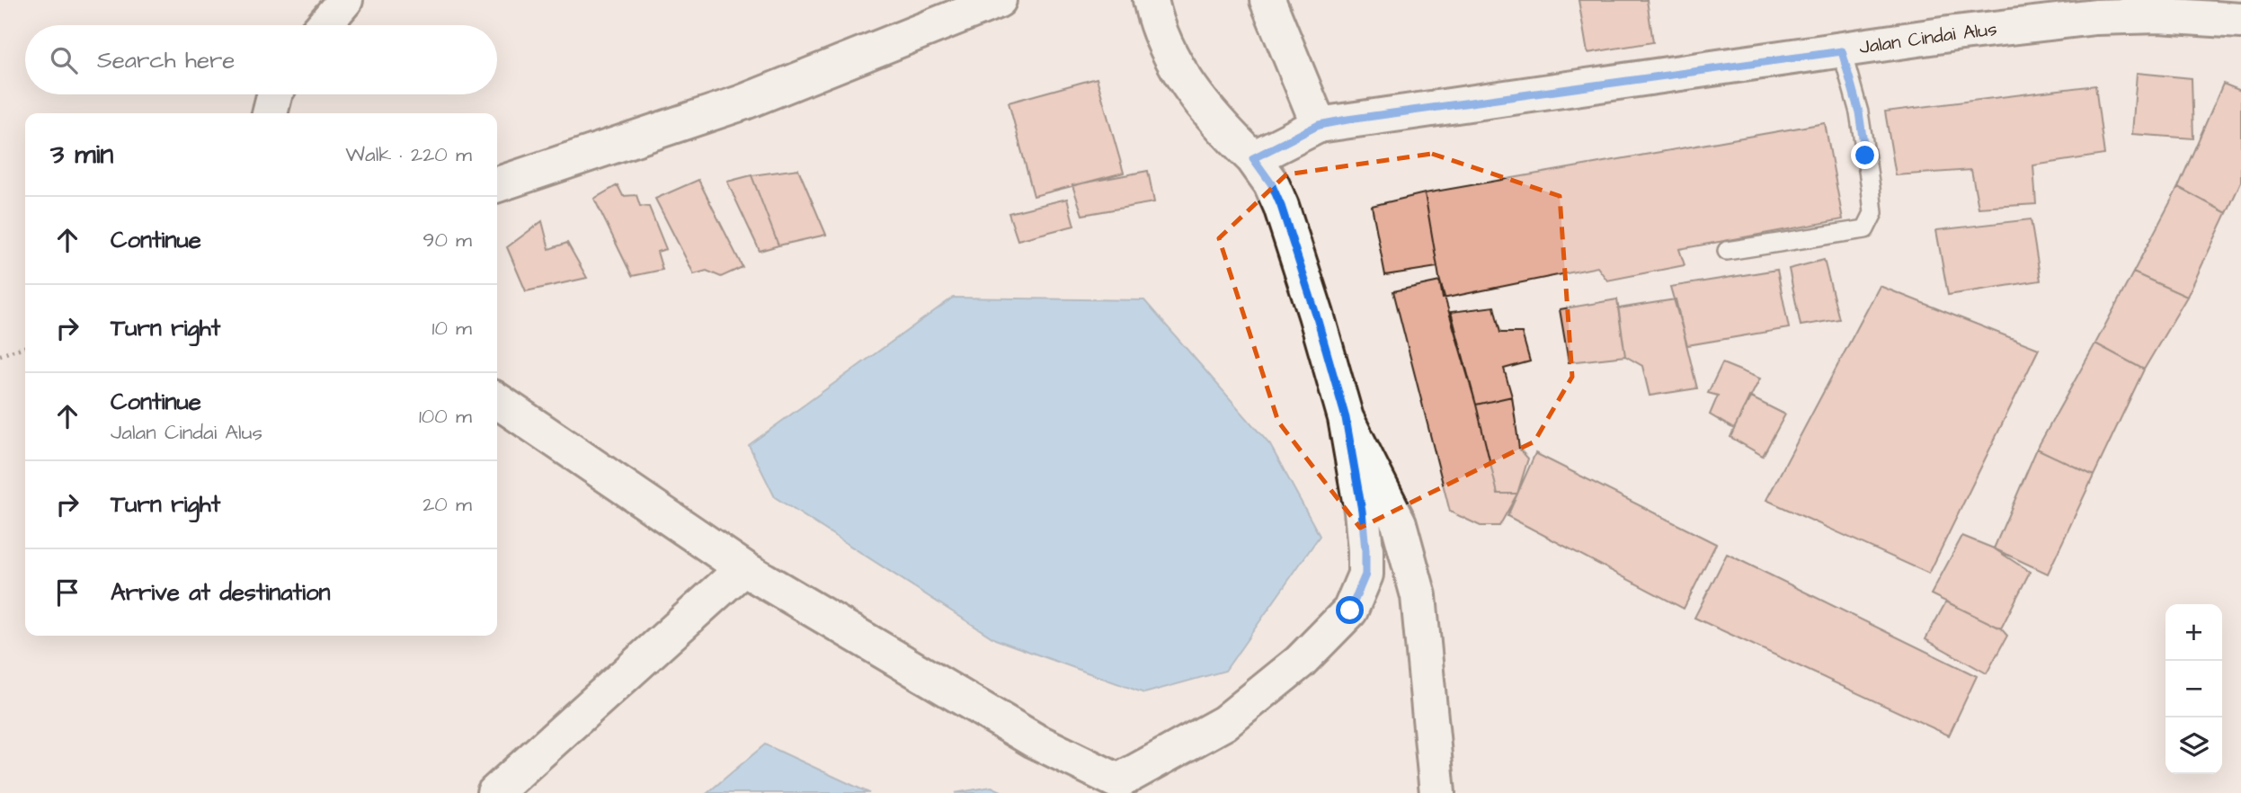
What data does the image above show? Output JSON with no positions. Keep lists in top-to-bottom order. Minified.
{"streets":{"street":["Jalan Cindai Alus"]},"page":{"search":"Search here","heading":["3 min","Walk · 220 m"],"list":[["Continue","90 m"],["Turn right","10 m"],["Continue","Jalan Cindai Alus","100 m"],["Turn right","20 m"],"Arrive at destination"],"map_buttons":["+","−"]}}
